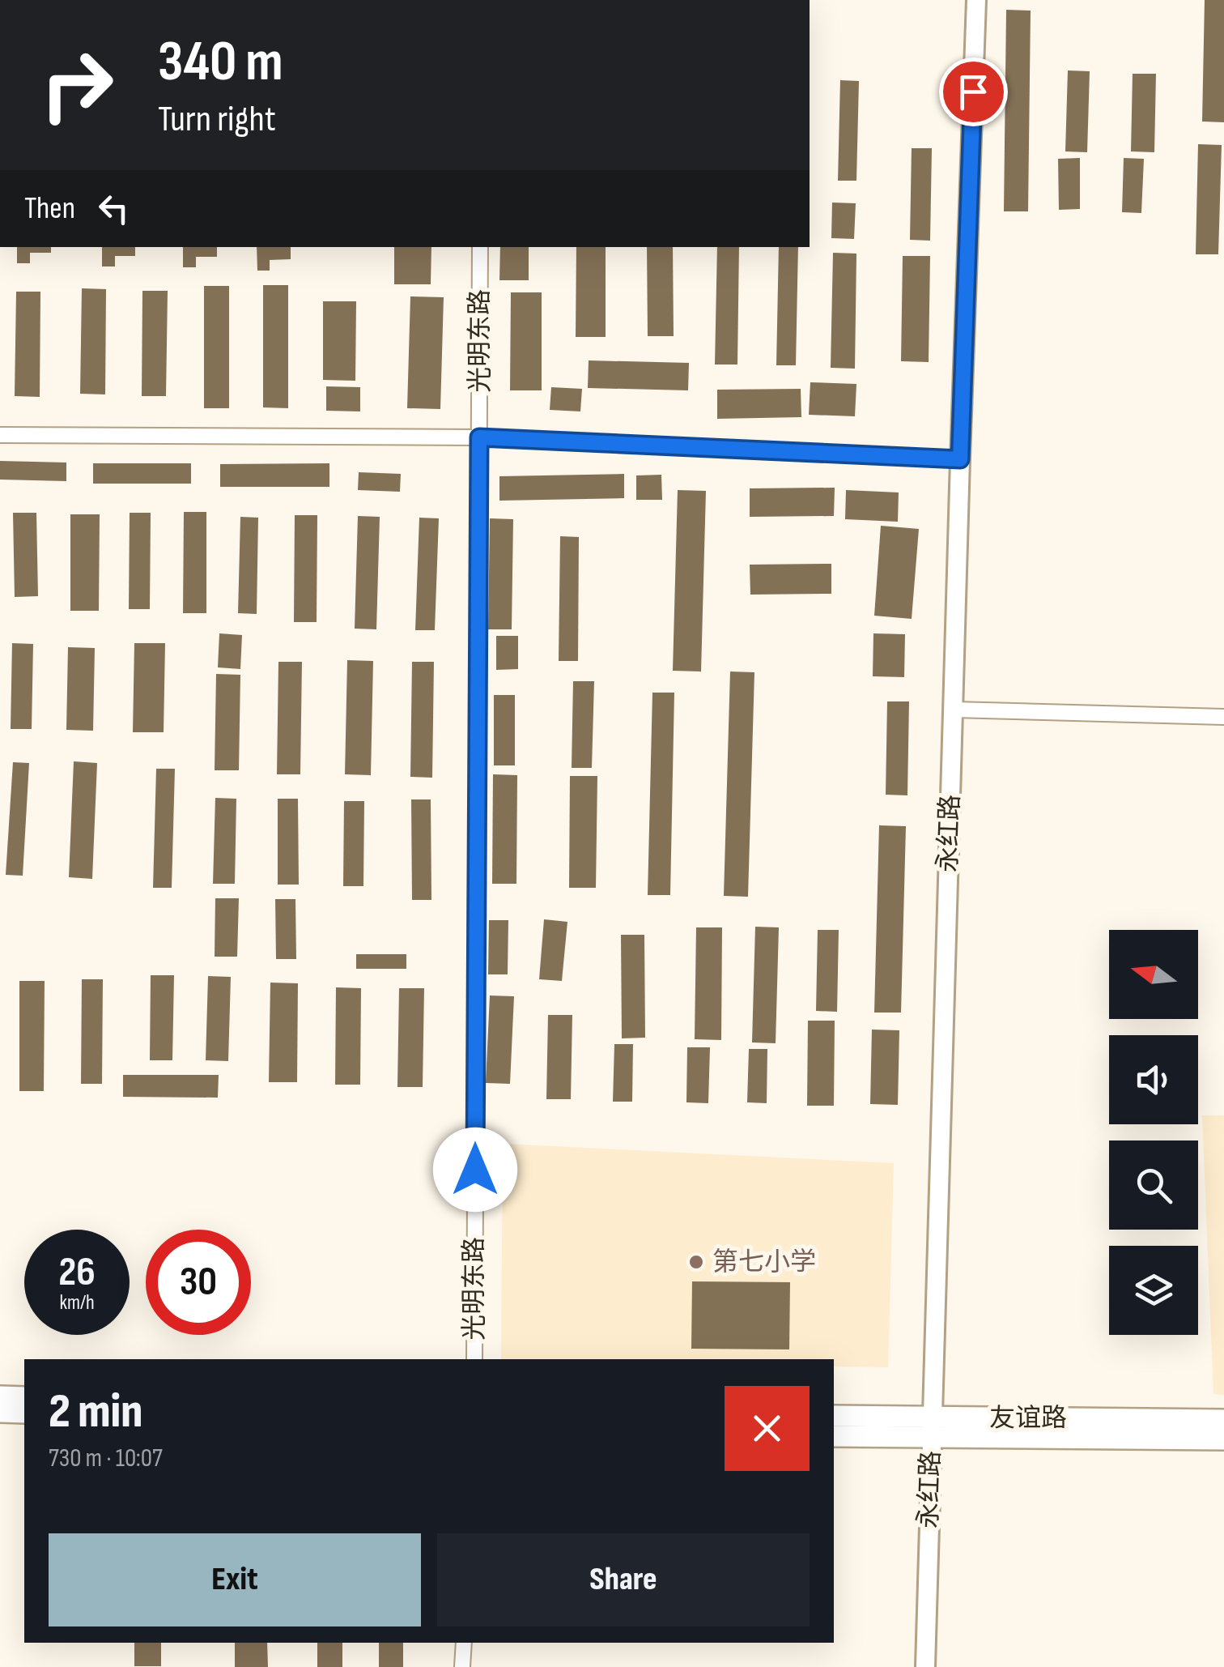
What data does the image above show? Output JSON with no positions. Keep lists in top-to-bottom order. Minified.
{"streets":{"main road":["友谊路"],"street":["光明东路","永红路"]},"crossings":[["永红路","友谊路"]],"places":["第七小学"],"north":"left","page":{"turn":["340 m","Turn right"],"then":"Then","speed":"26 km/h","limit":"30","heading":["2 min","730 m · 10:07"],"buttons":["Exit","Share"]}}
